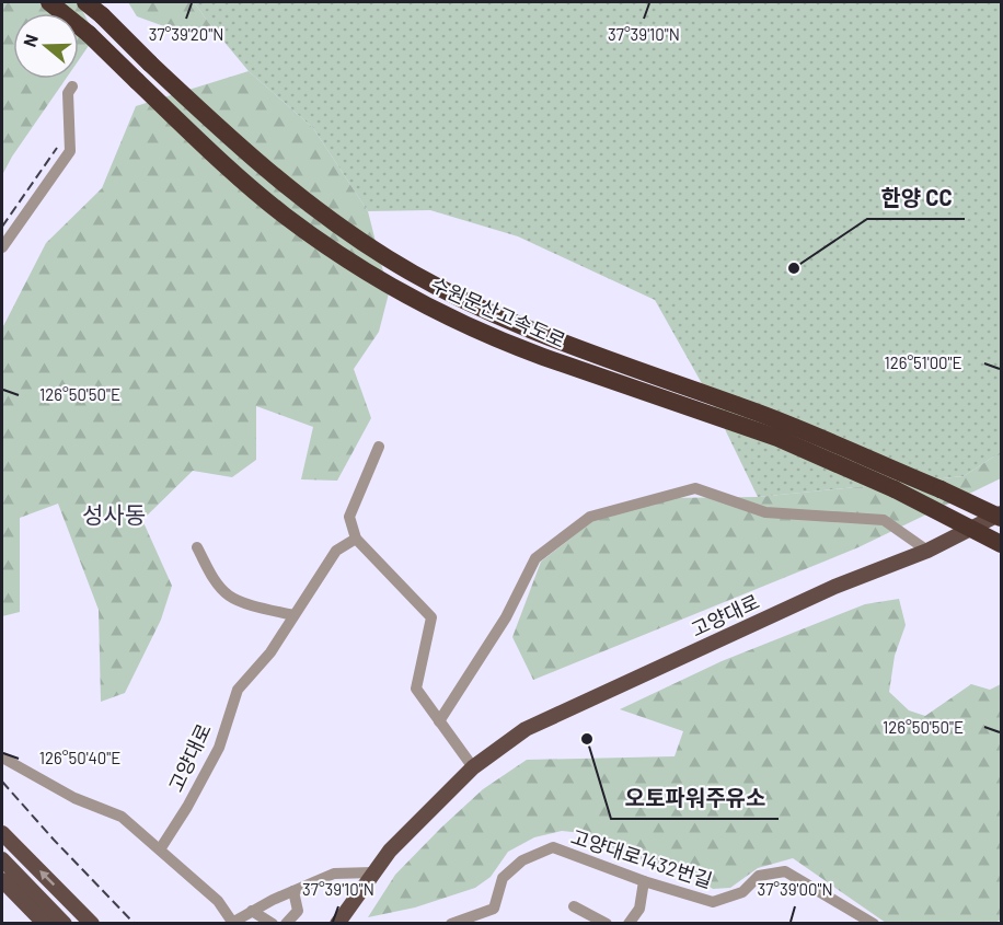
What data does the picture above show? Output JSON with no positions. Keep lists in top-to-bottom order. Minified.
{"streets":{"highway":["수원문산고속도로"],"main road":["고양대로"],"street":["고양대로1432번길"]},"crossings":[["수원문산고속도로","고양대로"]],"districts":["성사동"],"places":["한양 CC","오토파워주유소"],"north":"left","coordinates":["37°39'20\"N","37°39'10\"N","126°51'00\"E","126°50'50\"E","126°50'40\"E","37°39'00\"N"]}
